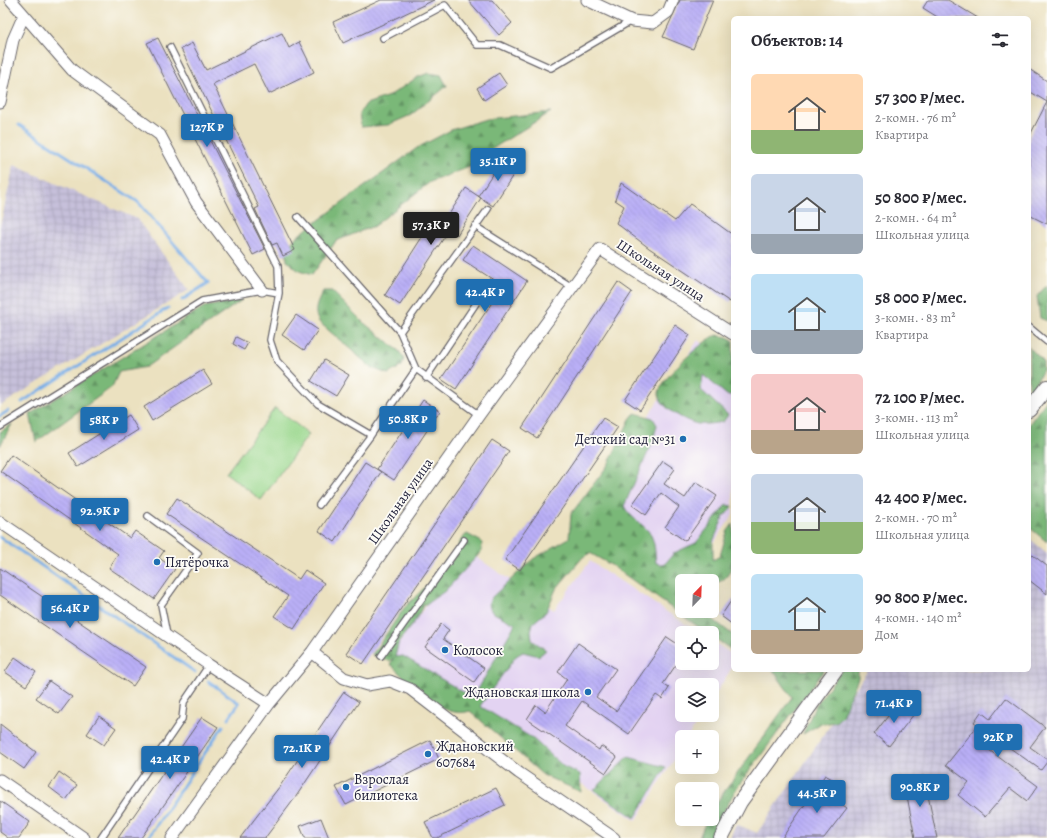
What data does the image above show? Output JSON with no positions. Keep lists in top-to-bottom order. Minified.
{"streets":{"street":["Школьная улица"]},"places":["Детский сад №31","Пятёрочка","Колосок","Ждановская школа","Ждановский 607684","Взрослая билиотека"],"north":"top right","page":{"heading":"Объектов: 14","list":[{"name":"57 300 ₽/мес.","note":"2-комн. · 76 m² · Квартира"},{"name":"50 800 ₽/мес.","note":"2-комн. · 64 m² · Школьная улица"},{"name":"58 000 ₽/мес.","note":"3-комн. · 83 m² · Квартира"},{"name":"72 100 ₽/мес.","note":"3-комн. · 113 m² · Школьная улица"},{"name":"42 400 ₽/мес.","note":"2-комн. · 70 m² · Школьная улица"},{"name":"90 800 ₽/мес.","note":"4-комн. · 140 m² · Дом"}],"price":["127K ₽","35.1K ₽","57.3K ₽","42.4K ₽","50.8K ₽","58K ₽","92.9K ₽","56.4K ₽","71.4K ₽","92K ₽","72.1K ₽","42.4K ₽","90.8K ₽","44.5K ₽"],"map_buttons":["+","−"]}}
